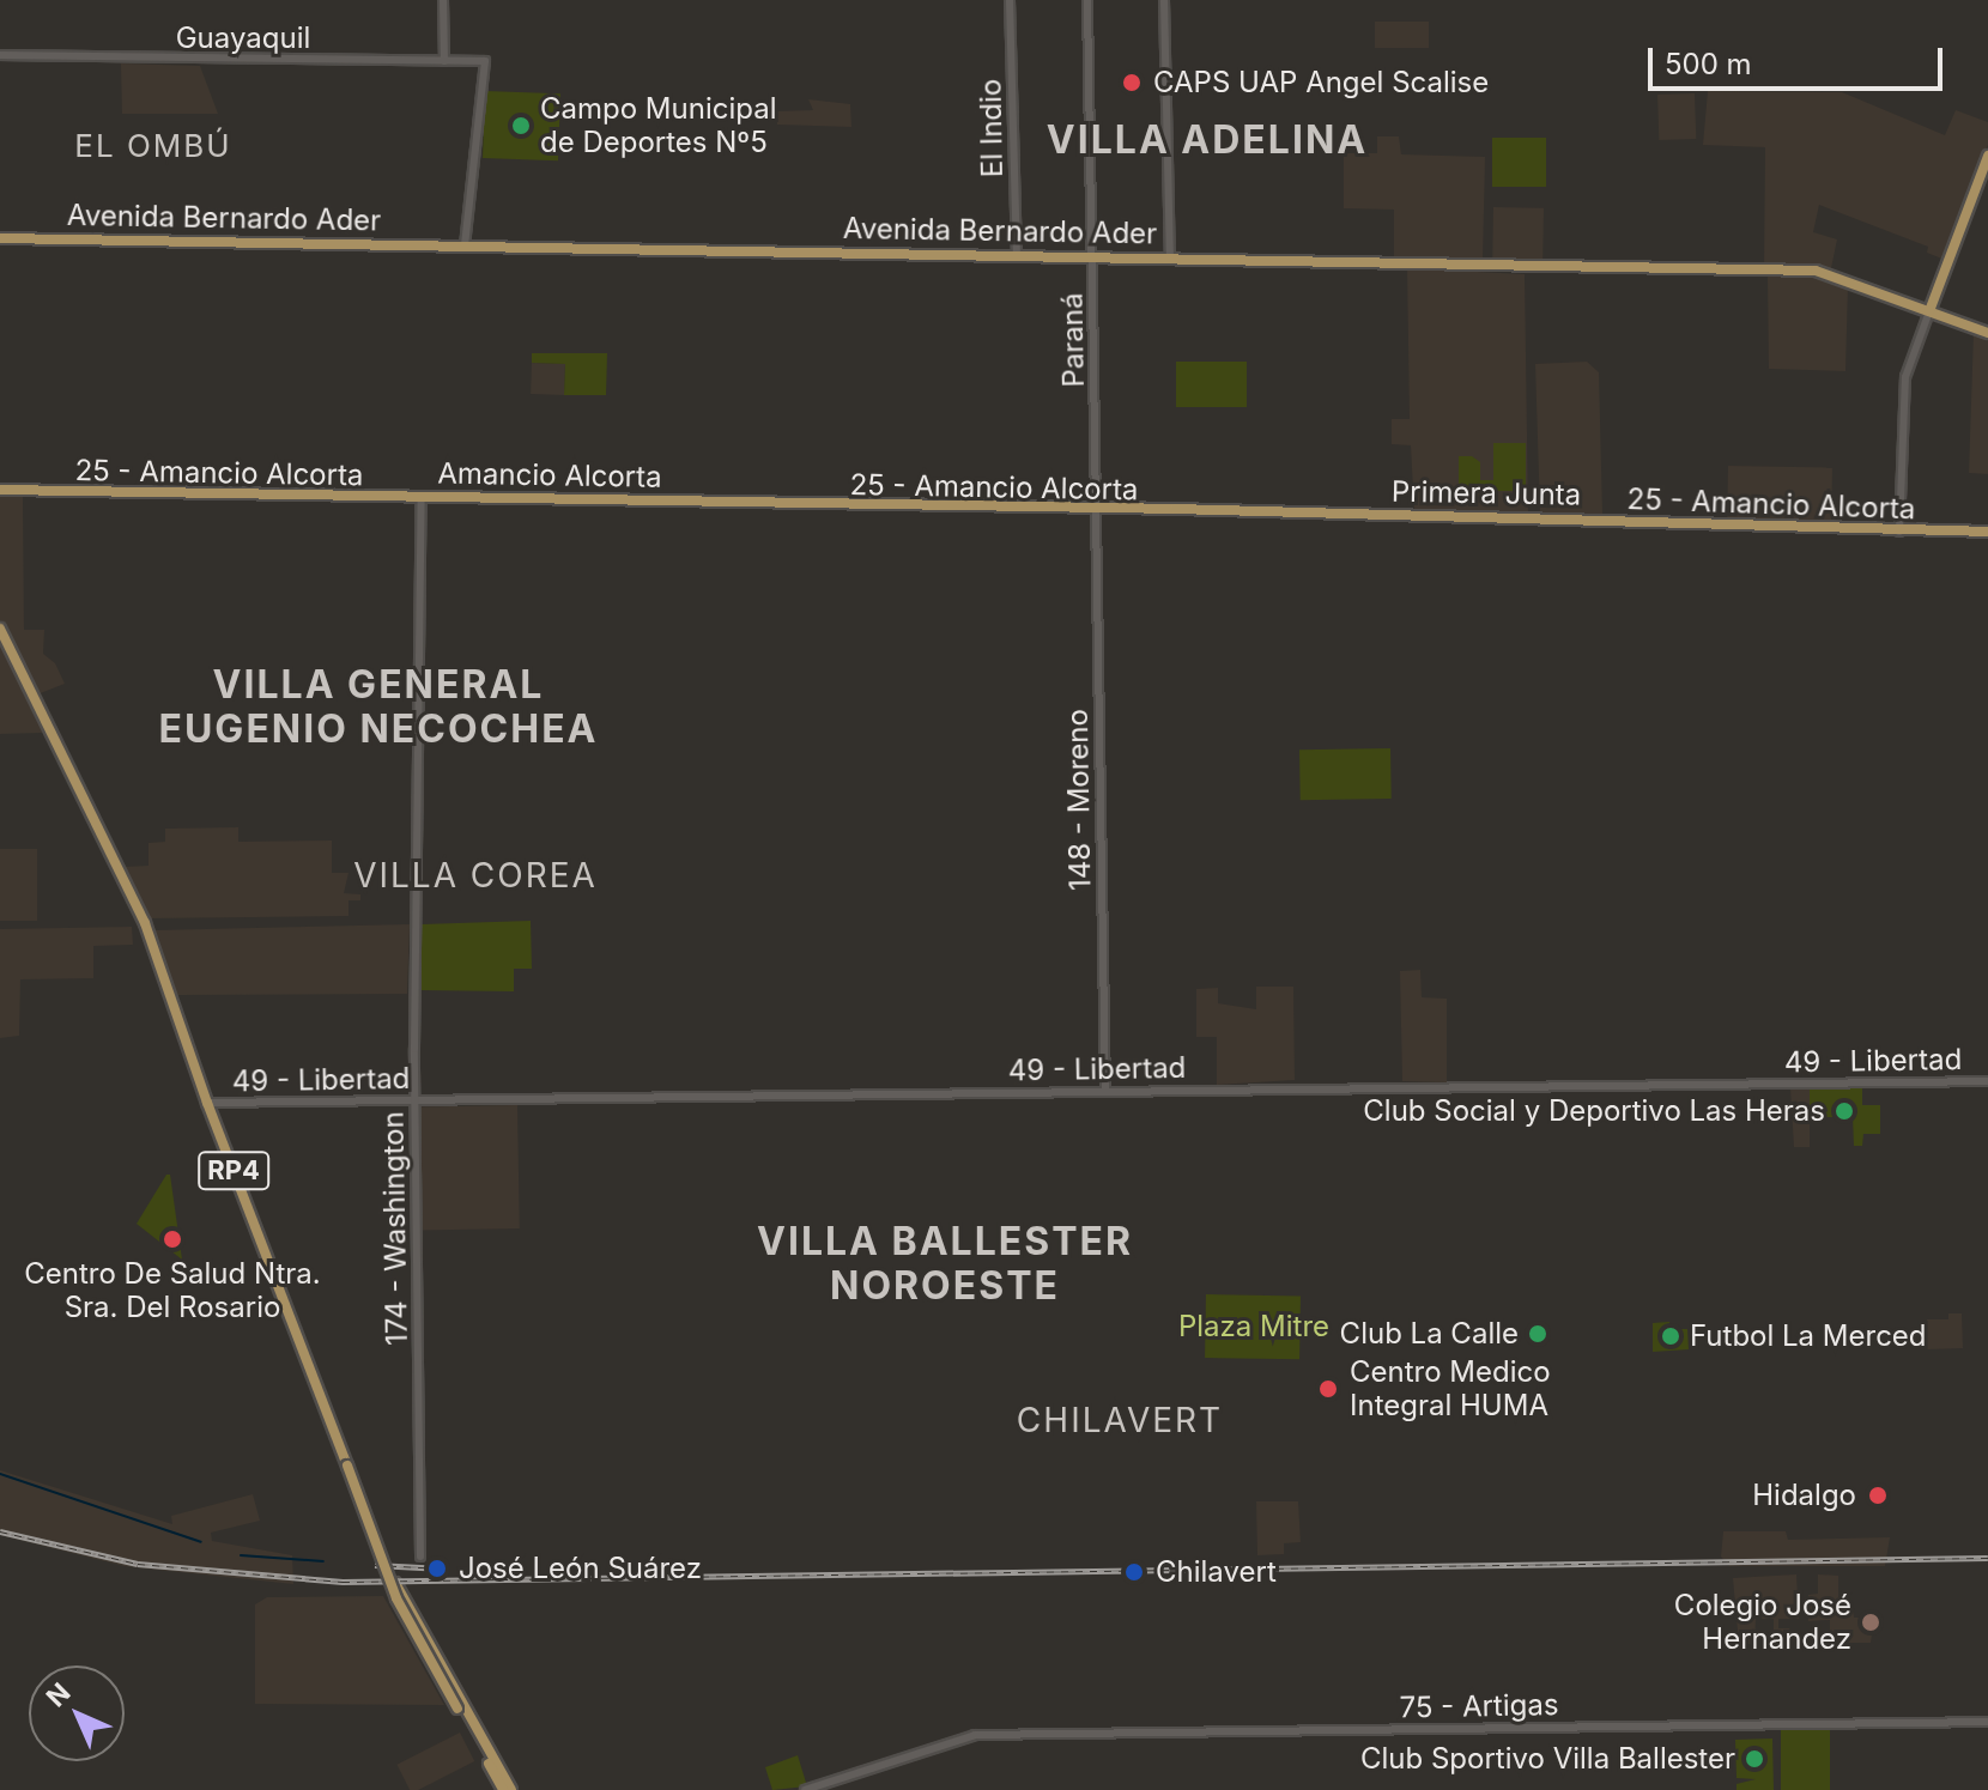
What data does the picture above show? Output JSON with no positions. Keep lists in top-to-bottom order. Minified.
{"streets":{"main road":["Avenida Bernardo Ader","Amancio Alcorta","Primera Junta","RP4"],"street":["Guayaquil","El Indio","Paraná","148 - Moreno","49 - Libertad","174 - Washington","75 - Artigas"]},"crossings":[["Guayaquil","Avenida Bernardo Ader"],["El Indio","Avenida Bernardo Ader"],["Avenida Bernardo Ader","Paraná"],["Paraná","Amancio Alcorta"],["Paraná","Primera Junta"],["Paraná","148 - Moreno"],["Amancio Alcorta","Primera Junta"],["Amancio Alcorta","148 - Moreno"],["Amancio Alcorta","174 - Washington"],["Primera Junta","148 - Moreno"],["148 - Moreno","49 - Libertad"],["49 - Libertad","RP4"],["49 - Libertad","174 - Washington"]],"districts":["VILLA ADELINA","EL OMBÚ","VILLA GENERAL EUGENIO NECOCHEA","VILLA COREA","VILLA BALLESTER NOROESTE","CHILAVERT"],"parks":["Plaza Mitre"],"places":["CAPS UAP Angel Scalise","Campo Municipal de Deportes Nº5","Club Social y Deportivo Las Heras","Centro De Salud Ntra. Sra. Del Rosario","Club La Calle","Futbol La Merced","Centro Medico Integral HUMA","Hidalgo","José León Suárez","Chilavert","Colegio José Hernandez","Club Sportivo Villa Ballester"],"scale_bar":"500 m","north":"top left"}
